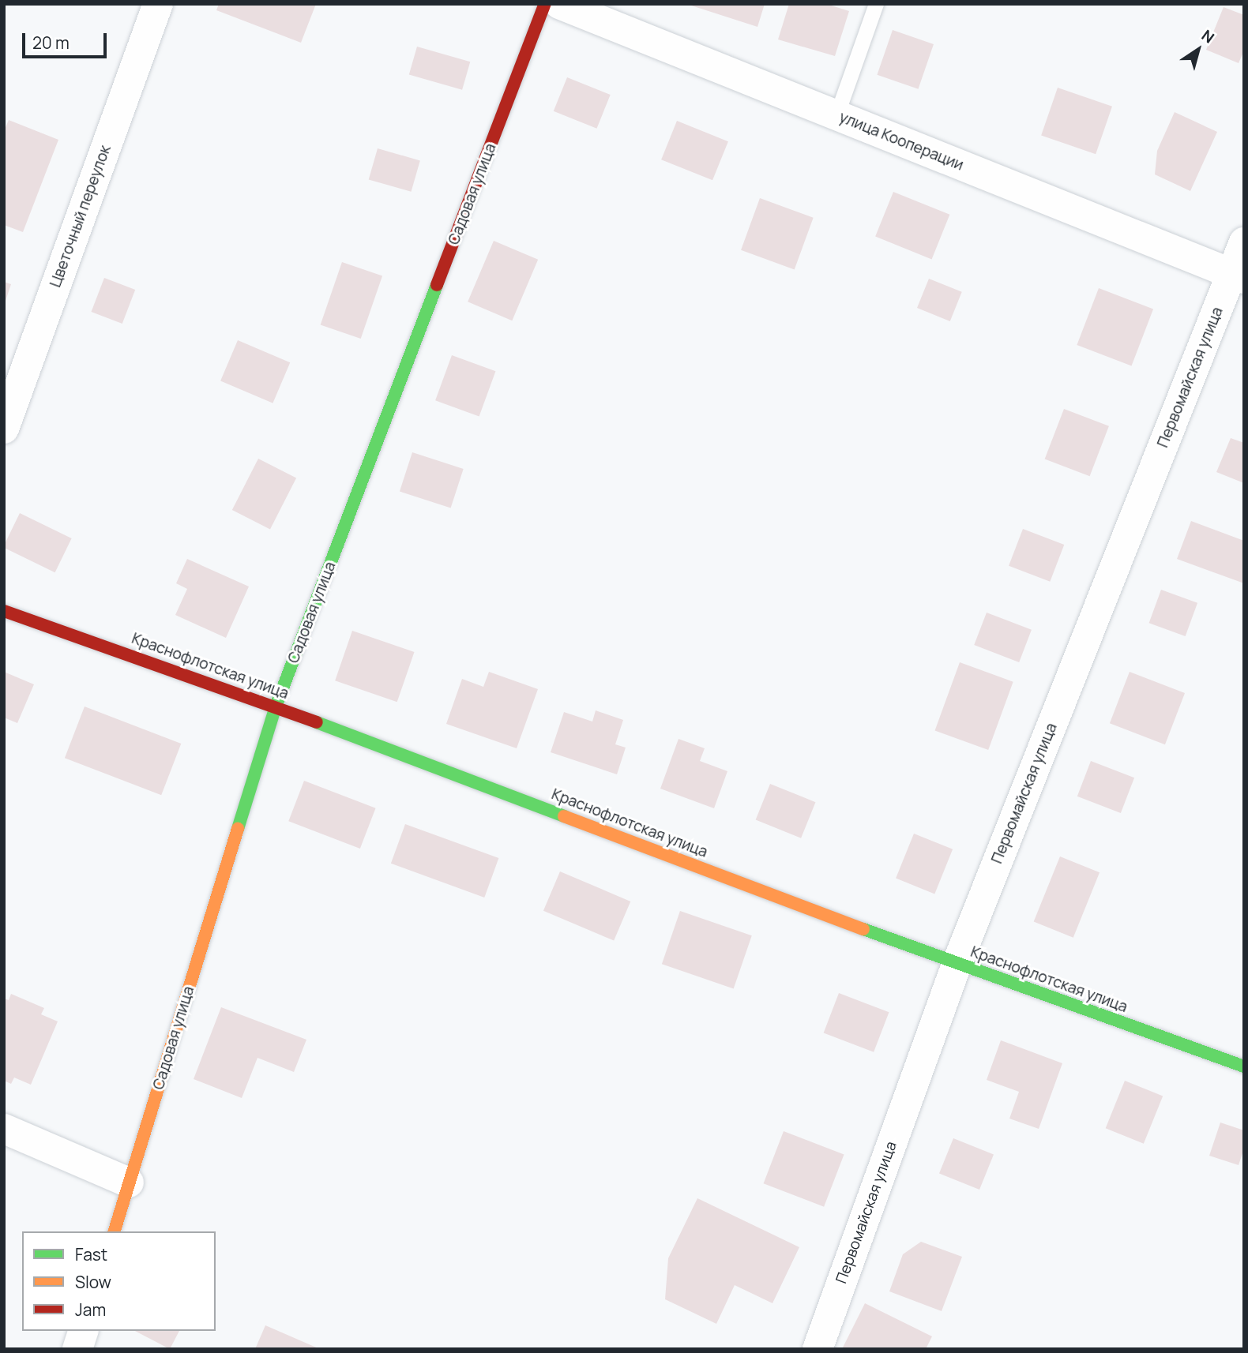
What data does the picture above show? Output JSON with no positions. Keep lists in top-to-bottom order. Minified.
{"streets":{"street":["улица Кооперации","Садовая улица","Цветочный переулок","Первомайская улица","Краснофлотская улица"]},"crossings":[["улица Кооперации","Первомайская улица"],["Садовая улица","Краснофлотская улица"],["Первомайская улица","Краснофлотская улица"]],"legend":["Fast","Slow","Jam"],"scale_bar":"20 m","north":"top right"}
